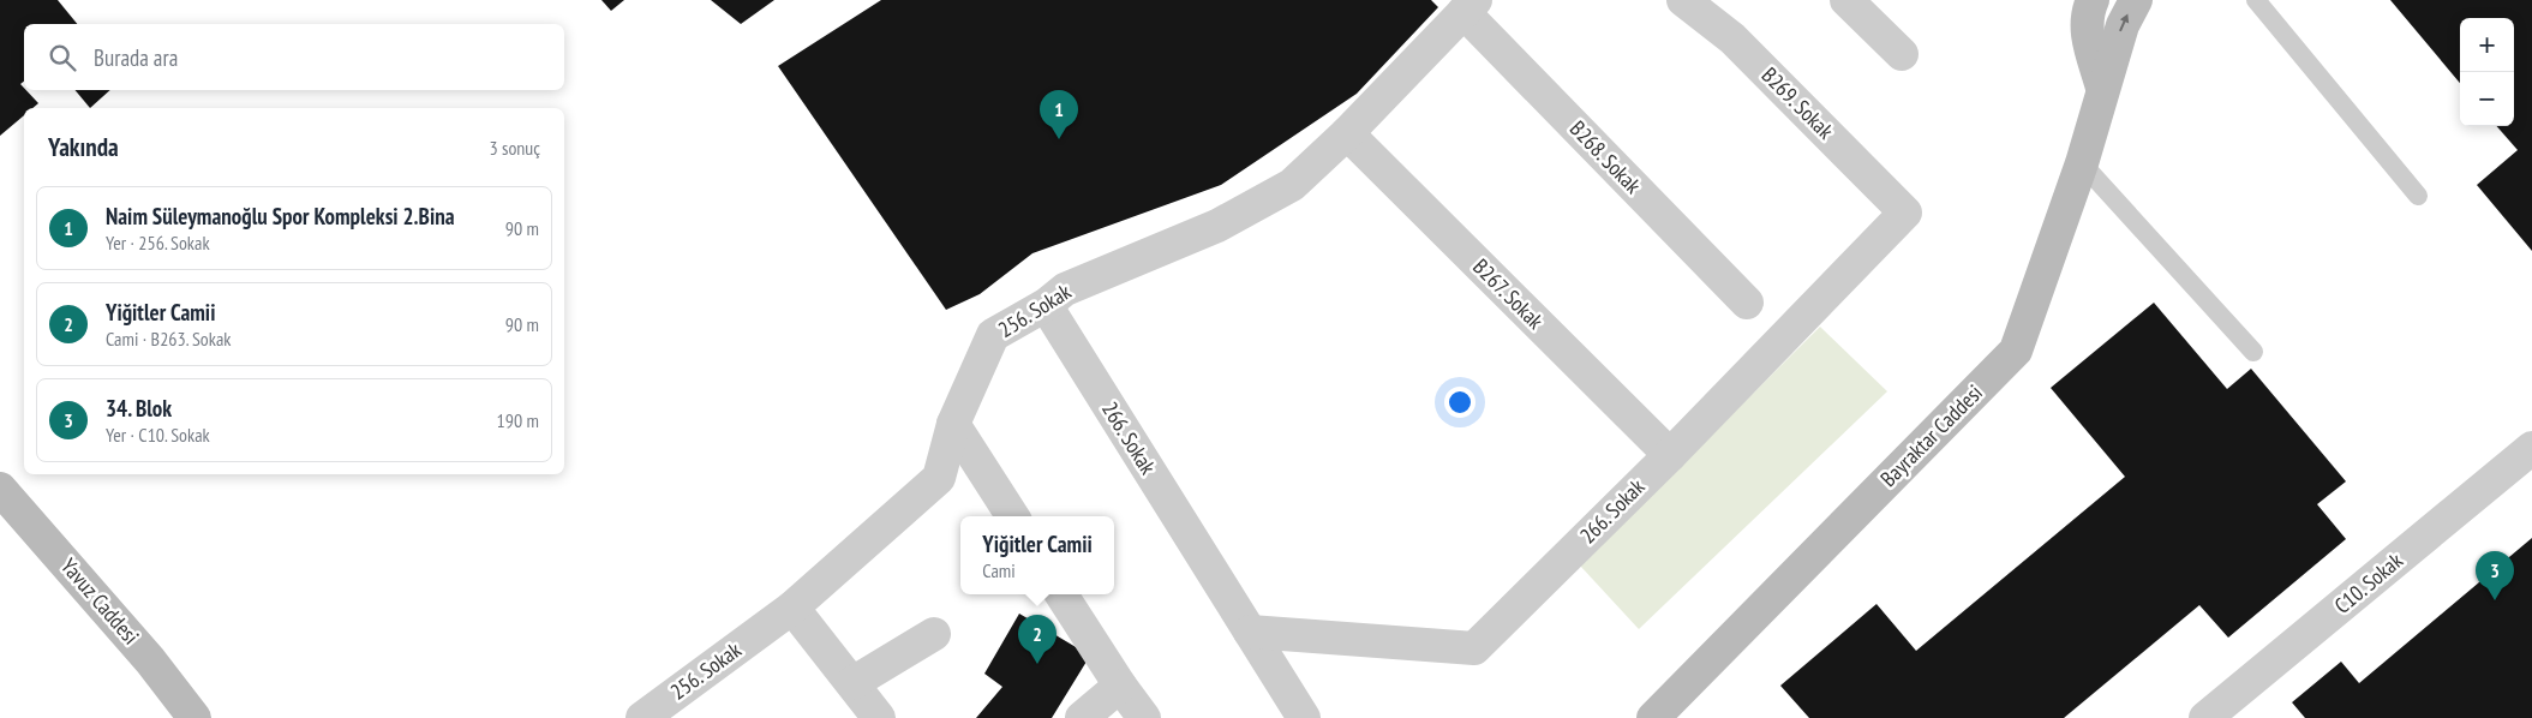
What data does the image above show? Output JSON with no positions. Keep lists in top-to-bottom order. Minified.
{"streets":{"main road":["Bayraktar Caddesi","Yavuz Caddesi"],"street":["B269. Sokak","B268. Sokak","B267. Sokak","256. Sokak","266. Sokak","C10. Sokak"]},"crossings":[["B269. Sokak","266. Sokak"],["B268. Sokak","256. Sokak"],["B267. Sokak","256. Sokak"],["B267. Sokak","266. Sokak"],["256. Sokak","266. Sokak"]],"page":{"map_buttons":["+","−"],"search":"Burada ara","pins":["1","3","2"],"heading":["Yakında","3 sonuç"],"list":[{"mark":"1","name":"Naim Süleymanoğlu Spor Kompleksi 2.Bina","note":"Yer · 256. Sokak","value":"90 m"},{"mark":"2","name":"Yiğitler Camii","note":"Cami · B263. Sokak","value":"90 m"},{"mark":"3","name":"34. Blok","note":"Yer · C10. Sokak","value":"190 m"}],"popup":["Yiğitler Camii","Cami"]}}
